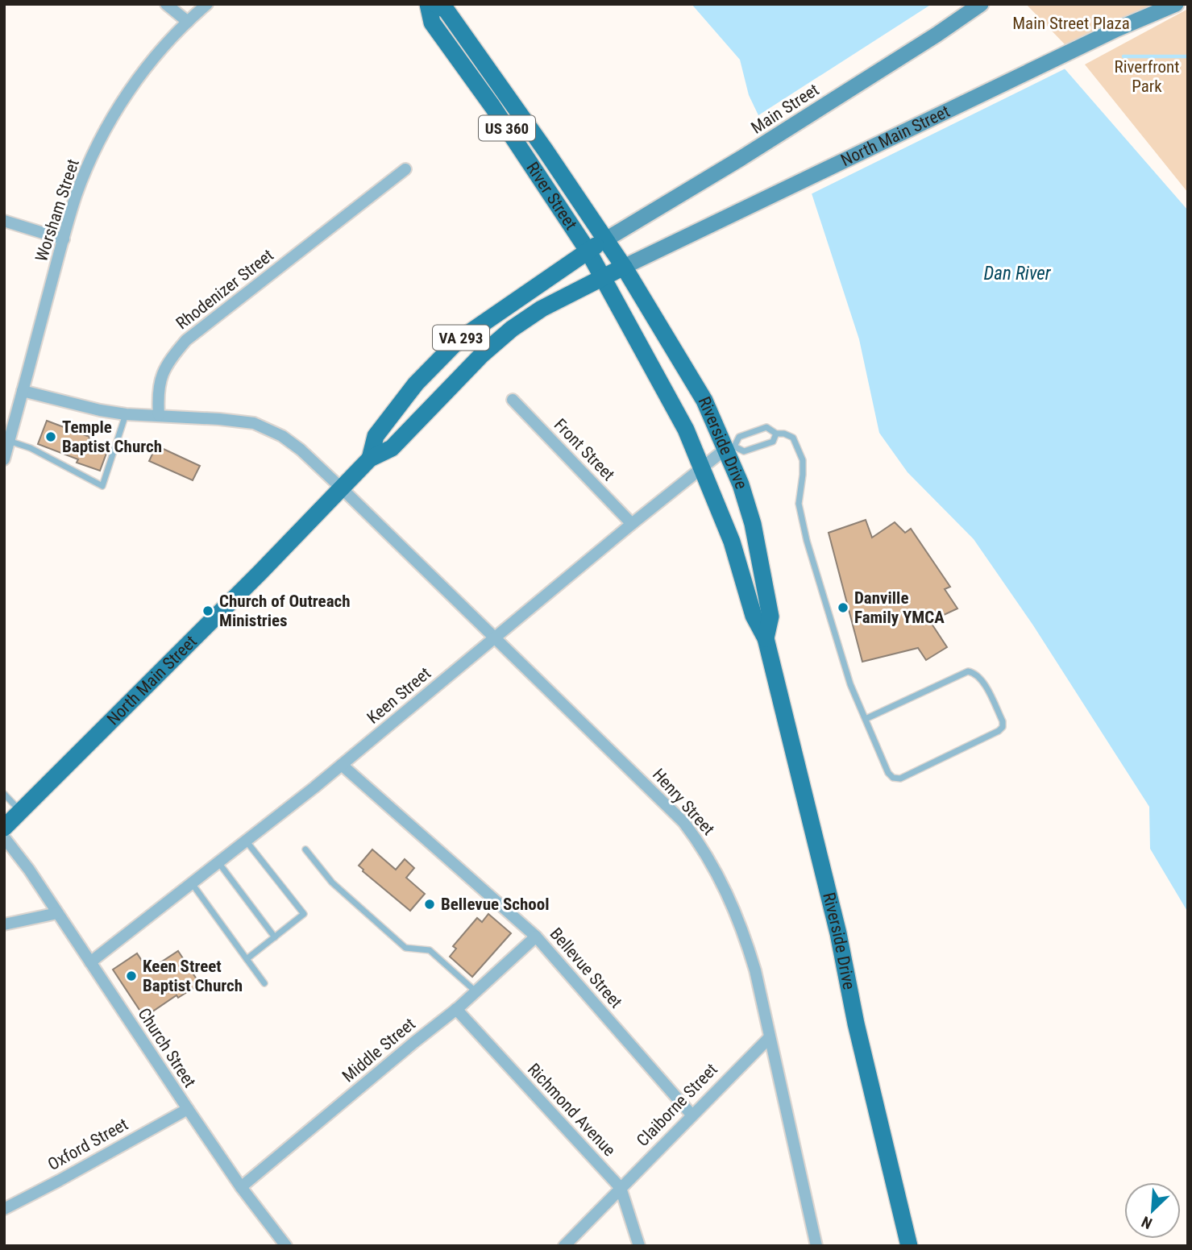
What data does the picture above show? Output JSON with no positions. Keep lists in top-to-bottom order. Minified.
{"streets":{"main road":["Main Street","US 360","North Main Street","River Street","VA 293","Riverside Drive"],"street":["Worsham Street","Rhodenizer Street","Front Street","Keen Street","Henry Street","Bellevue Street","Church Street","Middle Street","Claiborne Street","Richmond Avenue","Oxford Street"]},"crossings":[["Main Street","North Main Street"],["Main Street","River Street"],["North Main Street","River Street"],["North Main Street","Riverside Drive"],["North Main Street","Henry Street"],["River Street","Riverside Drive"],["Rhodenizer Street","Henry Street"],["Riverside Drive","Keen Street"],["Front Street","Keen Street"],["Keen Street","Henry Street"],["Keen Street","Bellevue Street"],["Keen Street","Church Street"],["Henry Street","Claiborne Street"],["Bellevue Street","Middle Street"],["Bellevue Street","Claiborne Street"],["Church Street","Middle Street"],["Church Street","Oxford Street"],["Middle Street","Richmond Avenue"],["Claiborne Street","Richmond Avenue"]],"water":["Dan River"],"parks":["Main Street Plaza","Riverfront Park"],"places":["Temple Baptist Church","Danville Family YMCA","Church of Outreach Ministries","Bellevue School","Keen Street Baptist Church"],"north":"bottom left"}
